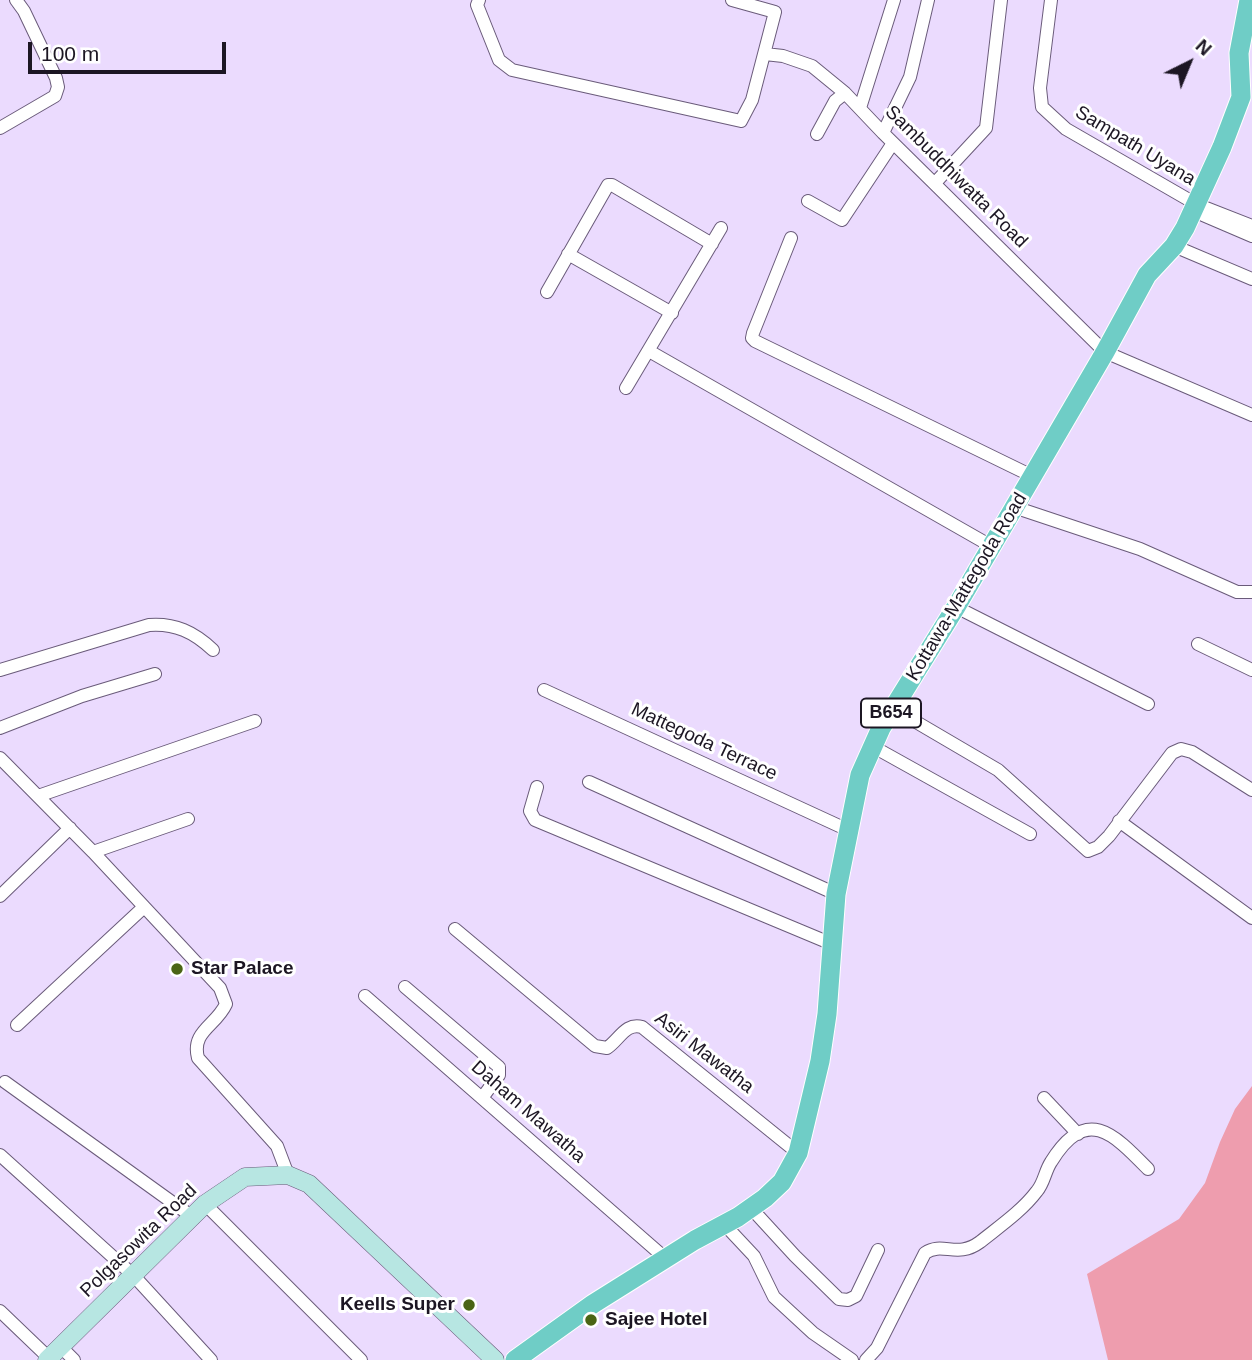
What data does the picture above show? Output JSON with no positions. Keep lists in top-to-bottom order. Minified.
{"streets":{"main road":["Kottawa-Mattegoda Road","B654"],"street":["Sampath Uyana","Sambuddhiwatta Road","Mattegoda Terrace","Asiri Mawatha","Daham Mawatha","Polgasowita Road"]},"crossings":[["Sampath Uyana","Kottawa-Mattegoda Road"],["Sambuddhiwatta Road","Kottawa-Mattegoda Road"],["Kottawa-Mattegoda Road","Mattegoda Terrace"],["Kottawa-Mattegoda Road","Asiri Mawatha"],["Kottawa-Mattegoda Road","Daham Mawatha"]],"places":["Star Palace","Keells Super","Sajee Hotel"],"scale_bar":"100 m","north":"top right"}
